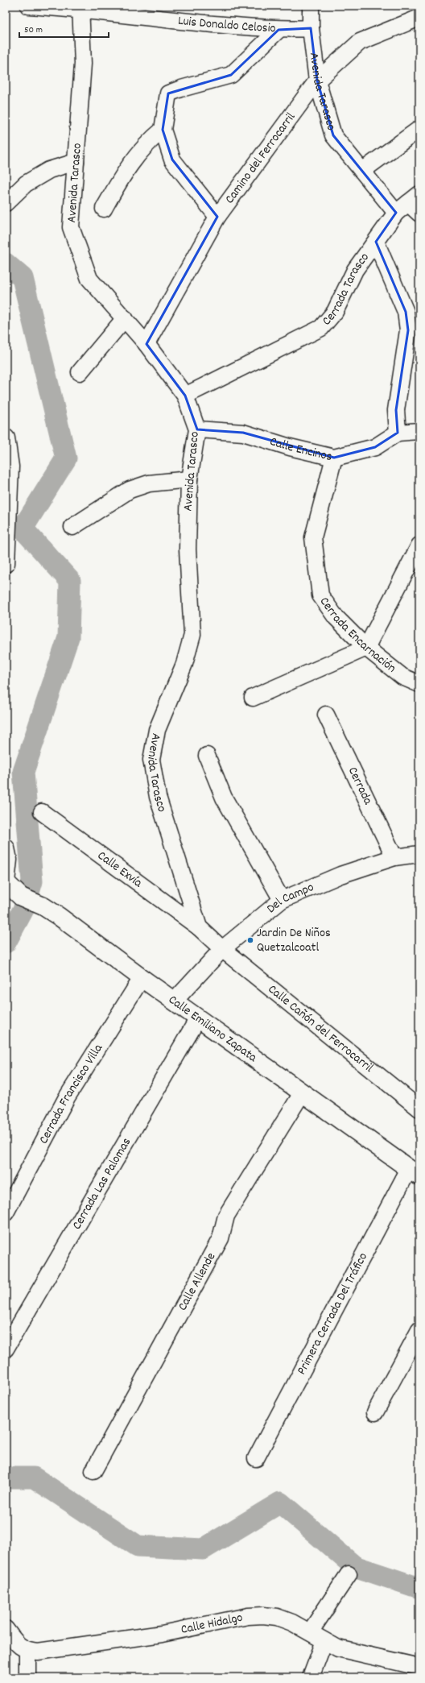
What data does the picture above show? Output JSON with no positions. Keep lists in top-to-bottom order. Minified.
{"streets":{"main road":["Calle Emiliano Zapata"],"street":["Luis Donaldo Celosio","Avenida Tarasco","Camino del Ferrocarril","Cerrada Tarasco","Calle Encinos","Cerrada Encarnación","Cerrada","Calle Exvía","Del Campo","Calle Cañón del Ferrocarril","Cerrada Francisco Villa","Cerrada Las Palomas","Calle Allende","Primera Cerrada Del Tráfico","Calle Hidalgo"]},"crossings":[["Luis Donaldo Celosio","Avenida Tarasco"],["Avenida Tarasco","Camino del Ferrocarril"],["Avenida Tarasco","Cerrada Tarasco"],["Avenida Tarasco","Calle Encinos"],["Avenida Tarasco","Calle Exvía"],["Calle Encinos","Cerrada Encarnación"],["Cerrada","Del Campo"],["Del Campo","Calle Emiliano Zapata"],["Del Campo","Calle Cañón del Ferrocarril"],["Calle Emiliano Zapata","Cerrada Francisco Villa"],["Calle Emiliano Zapata","Cerrada Las Palomas"],["Calle Emiliano Zapata","Calle Allende"],["Calle Emiliano Zapata","Primera Cerrada Del Tráfico"]],"places":["Jardin De Niños Quetzalcoatl"],"scale_bar":"50 m"}
